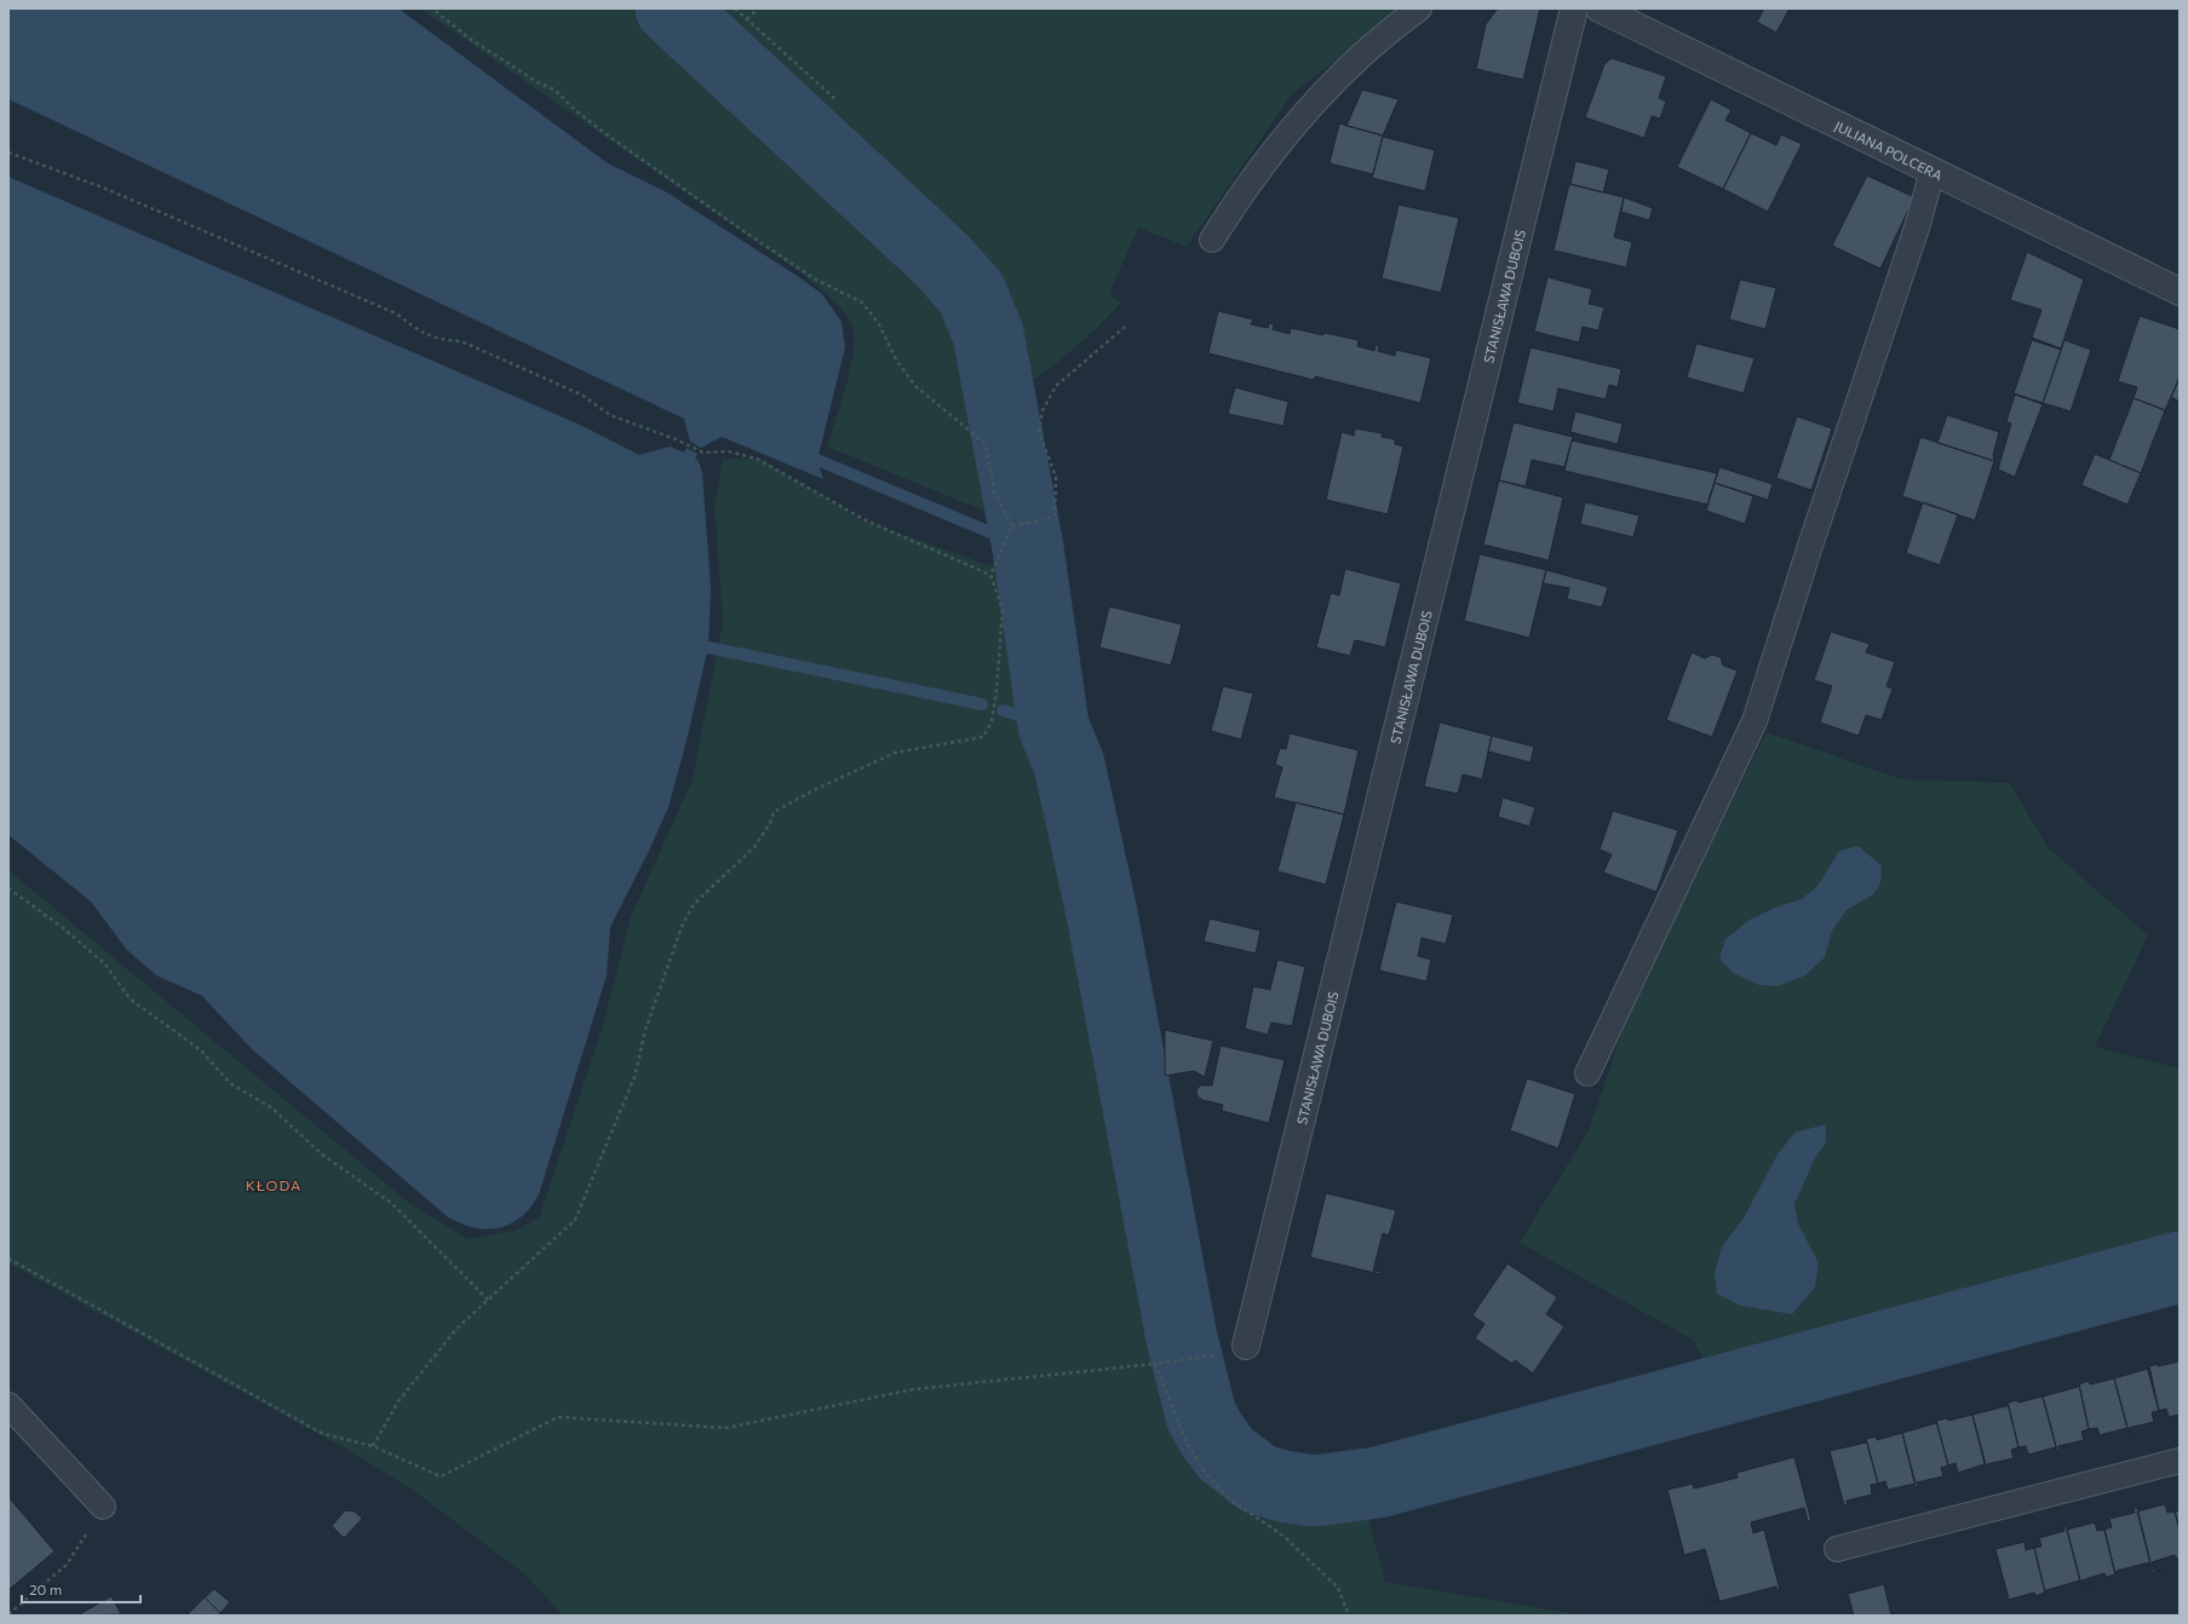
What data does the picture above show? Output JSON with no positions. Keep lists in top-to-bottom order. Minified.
{"streets":{"street":["JULIANA POLCERA","STANISŁAWA DUBOIS"]},"districts":["KŁODA"],"scale_bar":"20 m"}
